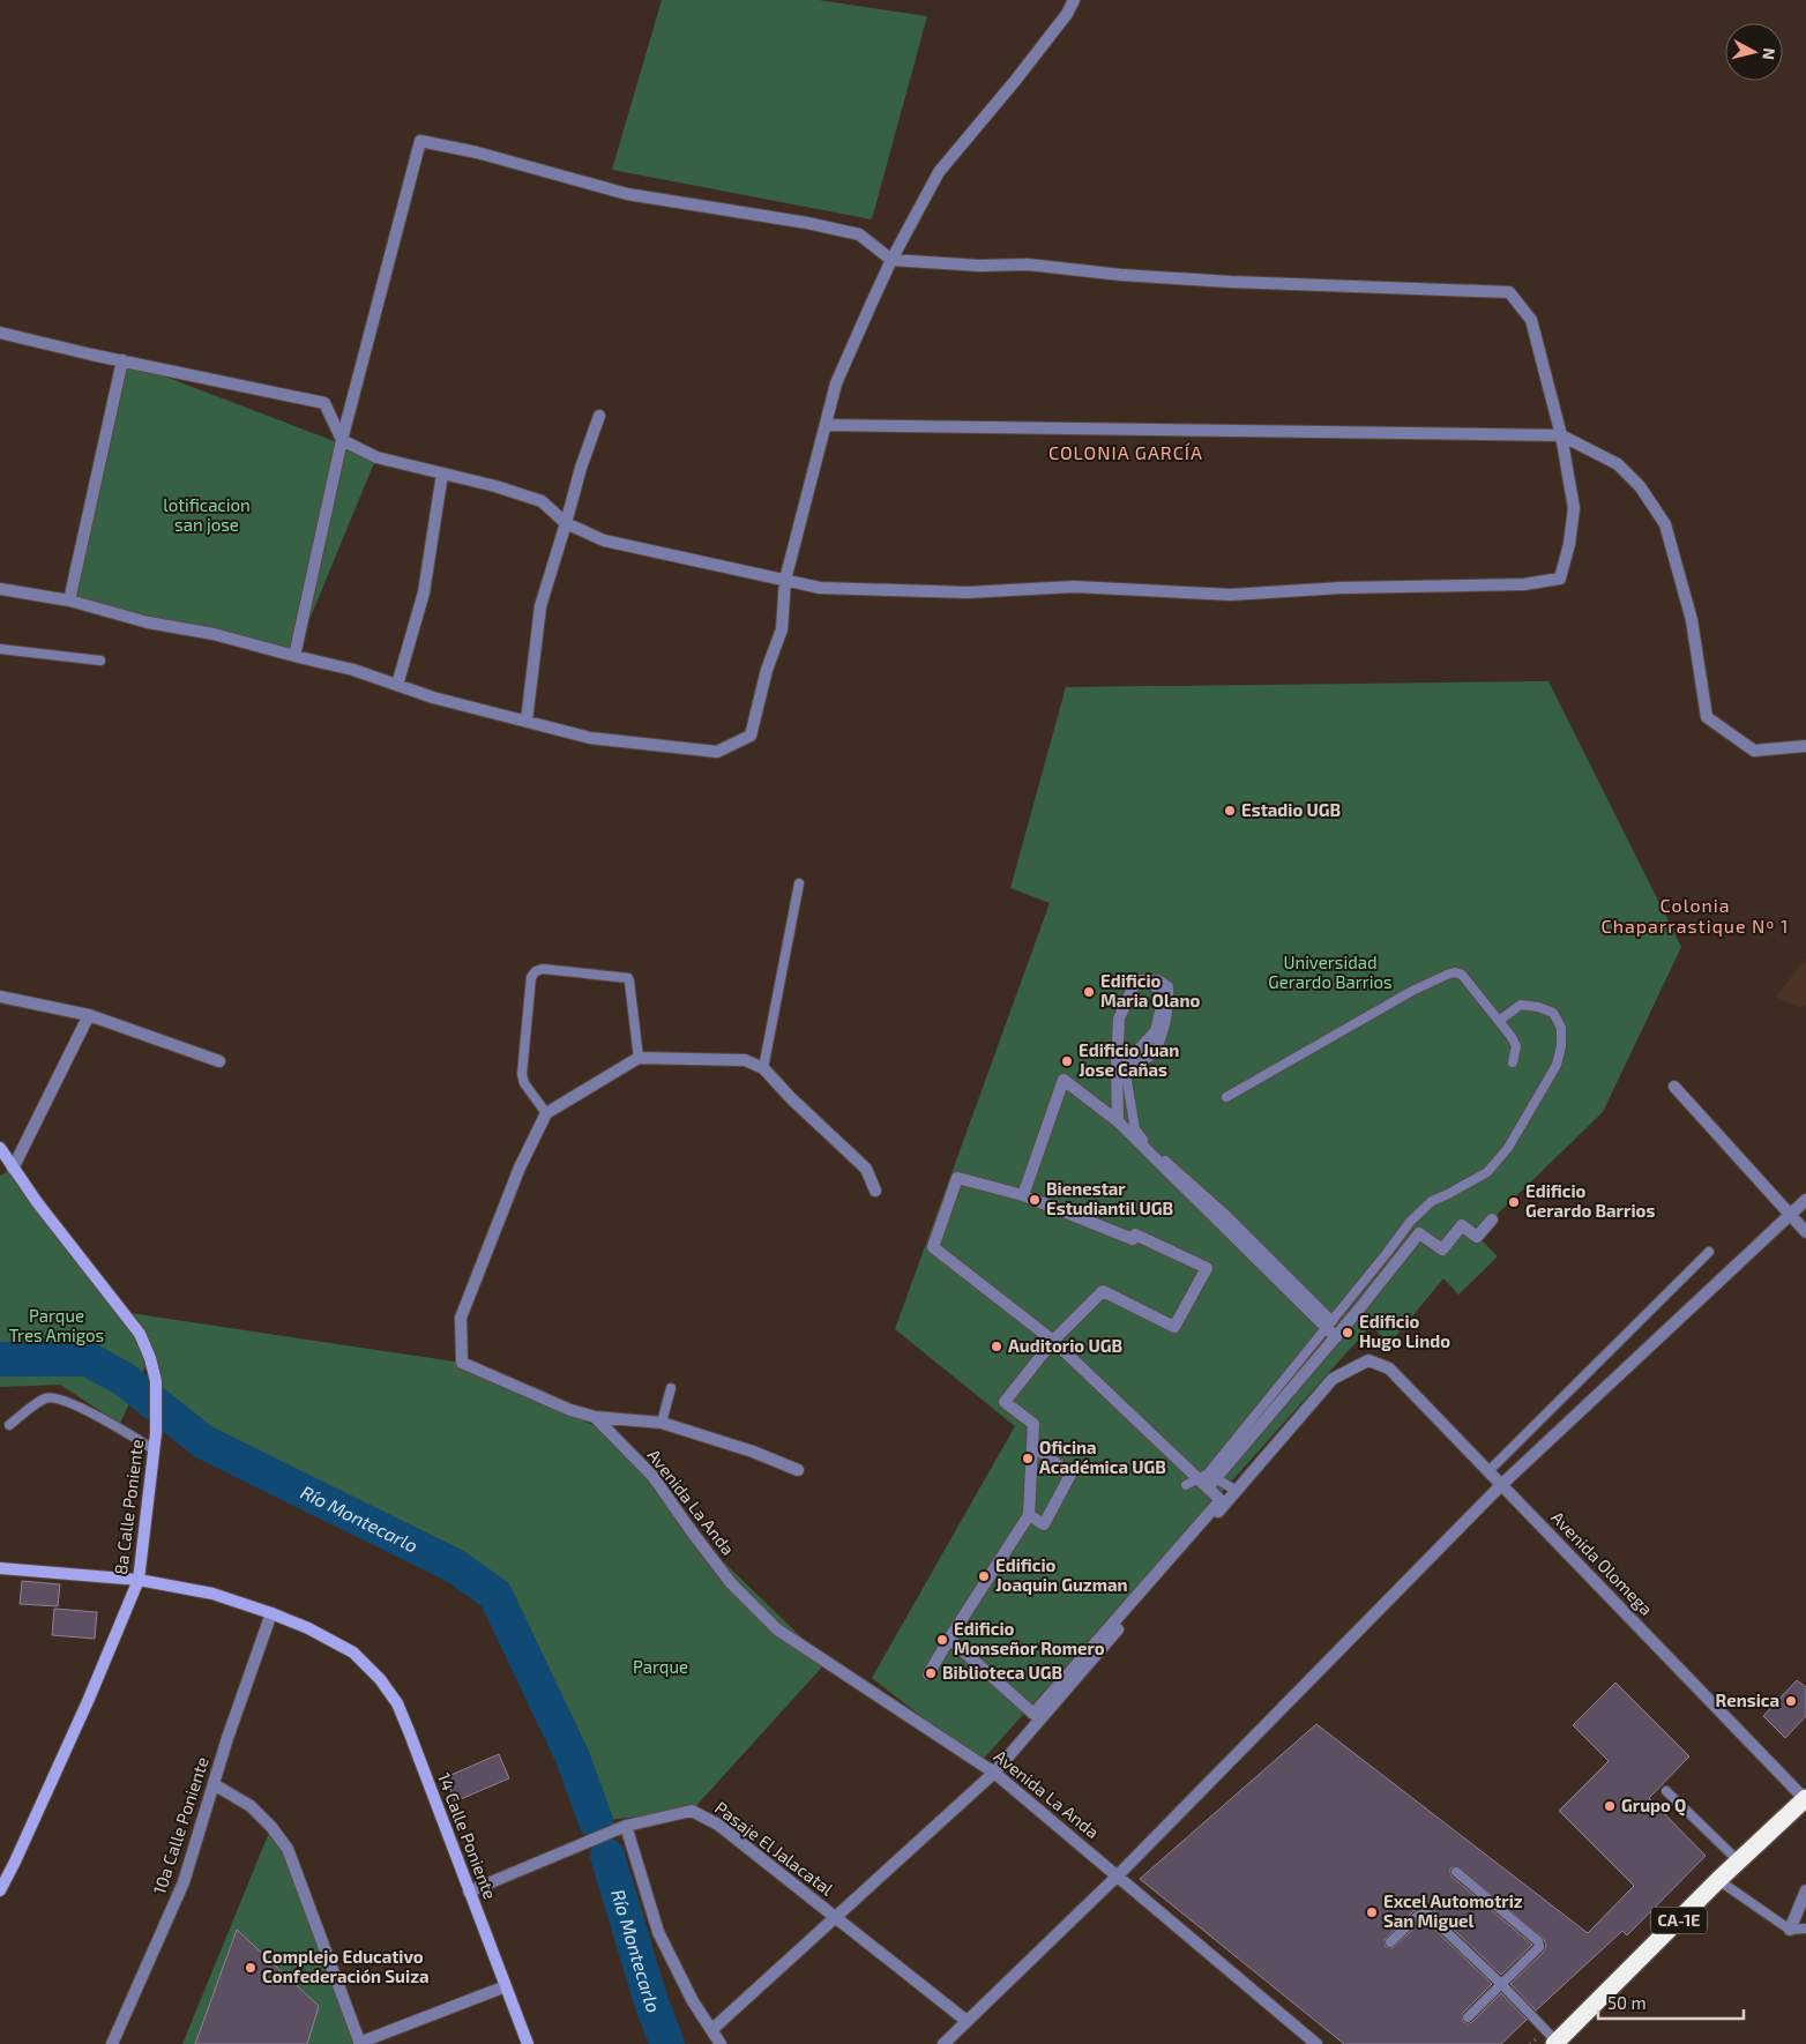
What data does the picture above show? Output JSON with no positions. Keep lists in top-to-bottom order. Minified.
{"streets":{"highway":["CA-1E"],"street":["Avenida La Anda","8a Calle Poniente","Avenida Olomega","10a Calle Poniente","14 Calle Poniente","Pasaje El Jalacatal"]},"crossings":[["8a Calle Poniente","14 Calle Poniente"],["Avenida Olomega","CA-1E"],["10a Calle Poniente","14 Calle Poniente"],["14 Calle Poniente","Pasaje El Jalacatal"]],"districts":["COLONIA GARCÍA","Colonia Chaparrastique Nº 1"],"water":["Río Montecarlo"],"parks":["lotificacion san jose","Universidad Gerardo Barrios","Parque Tres Amigos","Parque"],"places":["Estadio UGB","Edificio Maria Olano","Edificio Juan Jose Cañas","Bienestar Estudiantil UGB","Edificio Gerardo Barrios","Edificio Hugo Lindo","Auditorio UGB","Oficina Académica UGB","Edificio Joaquin Guzman","Edificio Monseñor Romero","Biblioteca UGB","Rensica","Grupo Q","Excel Automotriz San Miguel","Complejo Educativo Confederación Suiza"],"scale_bar":"50 m","north":"right"}
